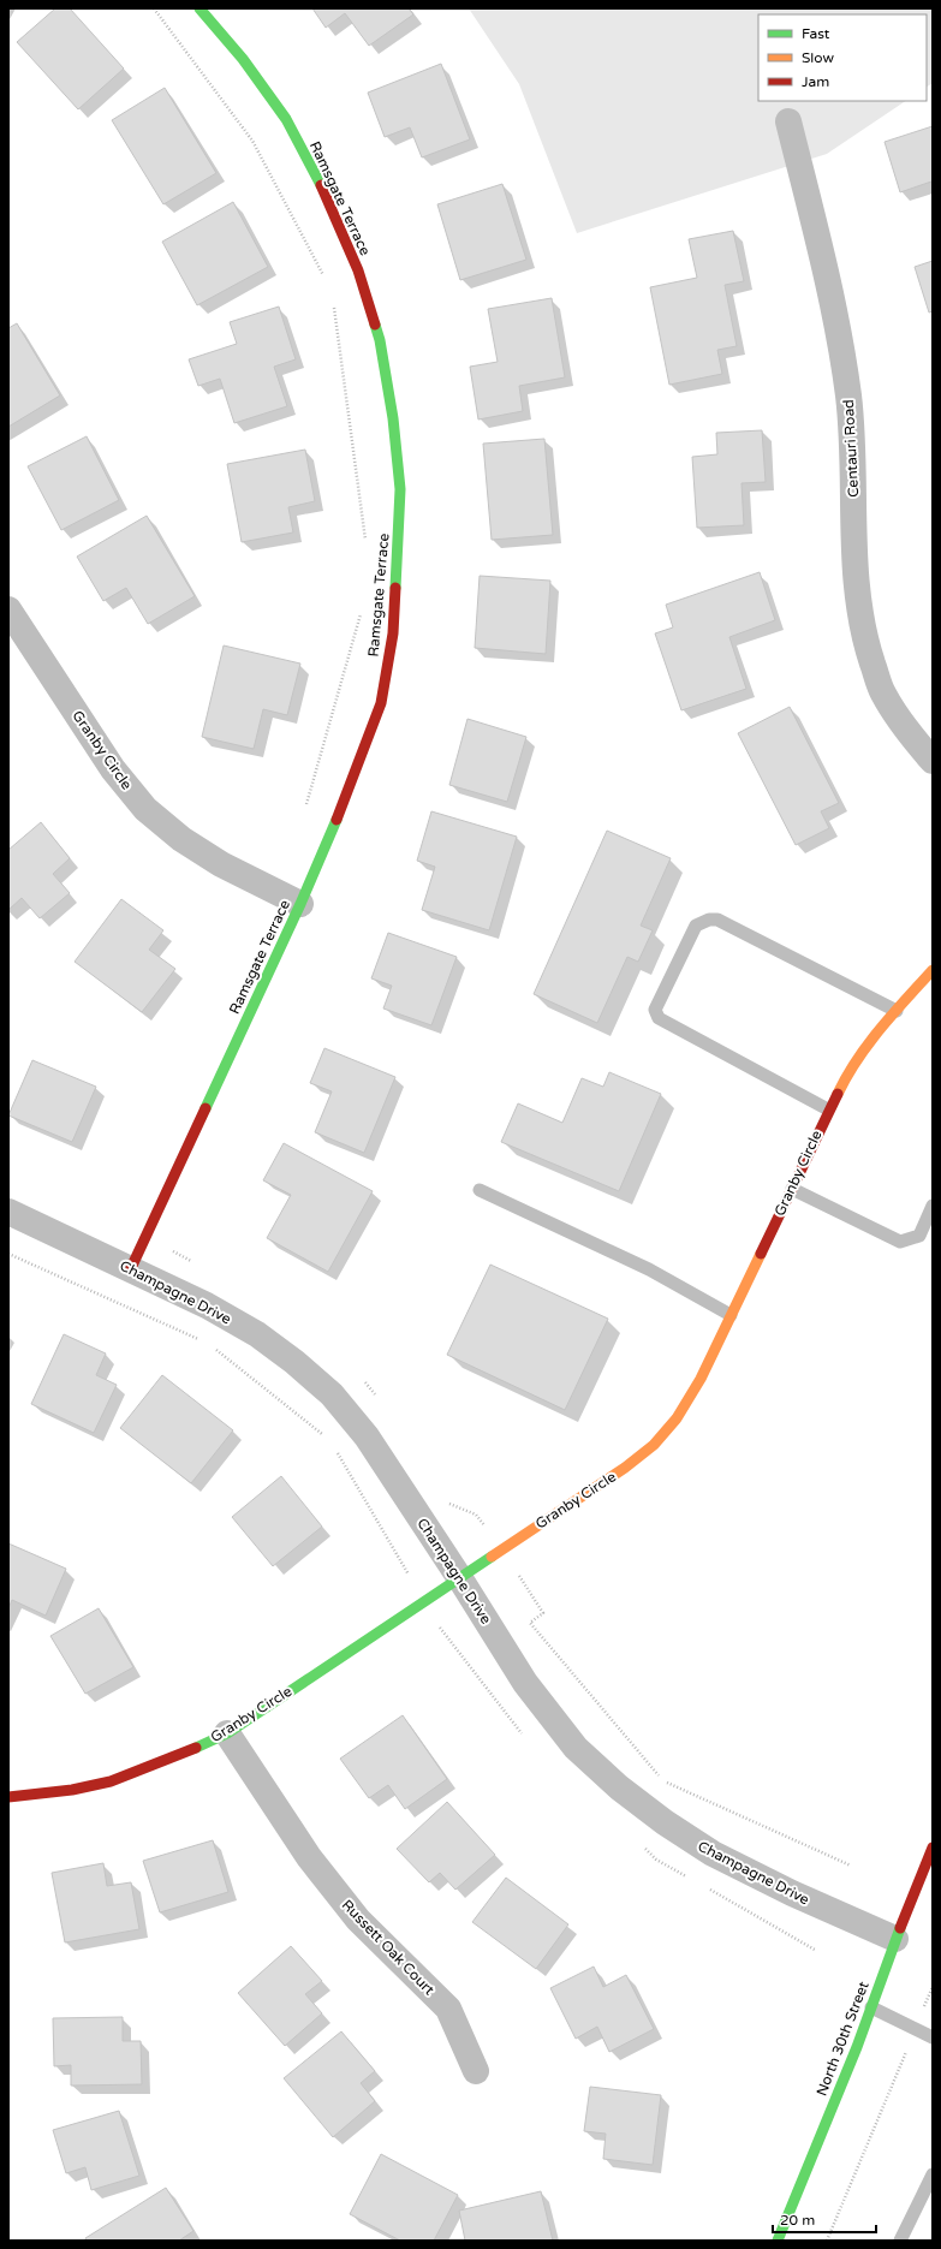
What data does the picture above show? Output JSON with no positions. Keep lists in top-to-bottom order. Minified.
{"streets":{"street":["Ramsgate Terrace","Centauri Road","Granby Circle","Champagne Drive","Russett Oak Court","North 30th Street"]},"crossings":[["Ramsgate Terrace","Granby Circle"],["Ramsgate Terrace","Champagne Drive"],["Granby Circle","Champagne Drive"],["Granby Circle","Russett Oak Court"],["Champagne Drive","North 30th Street"]],"legend":["Fast","Slow","Jam"],"scale_bar":"20 m"}
